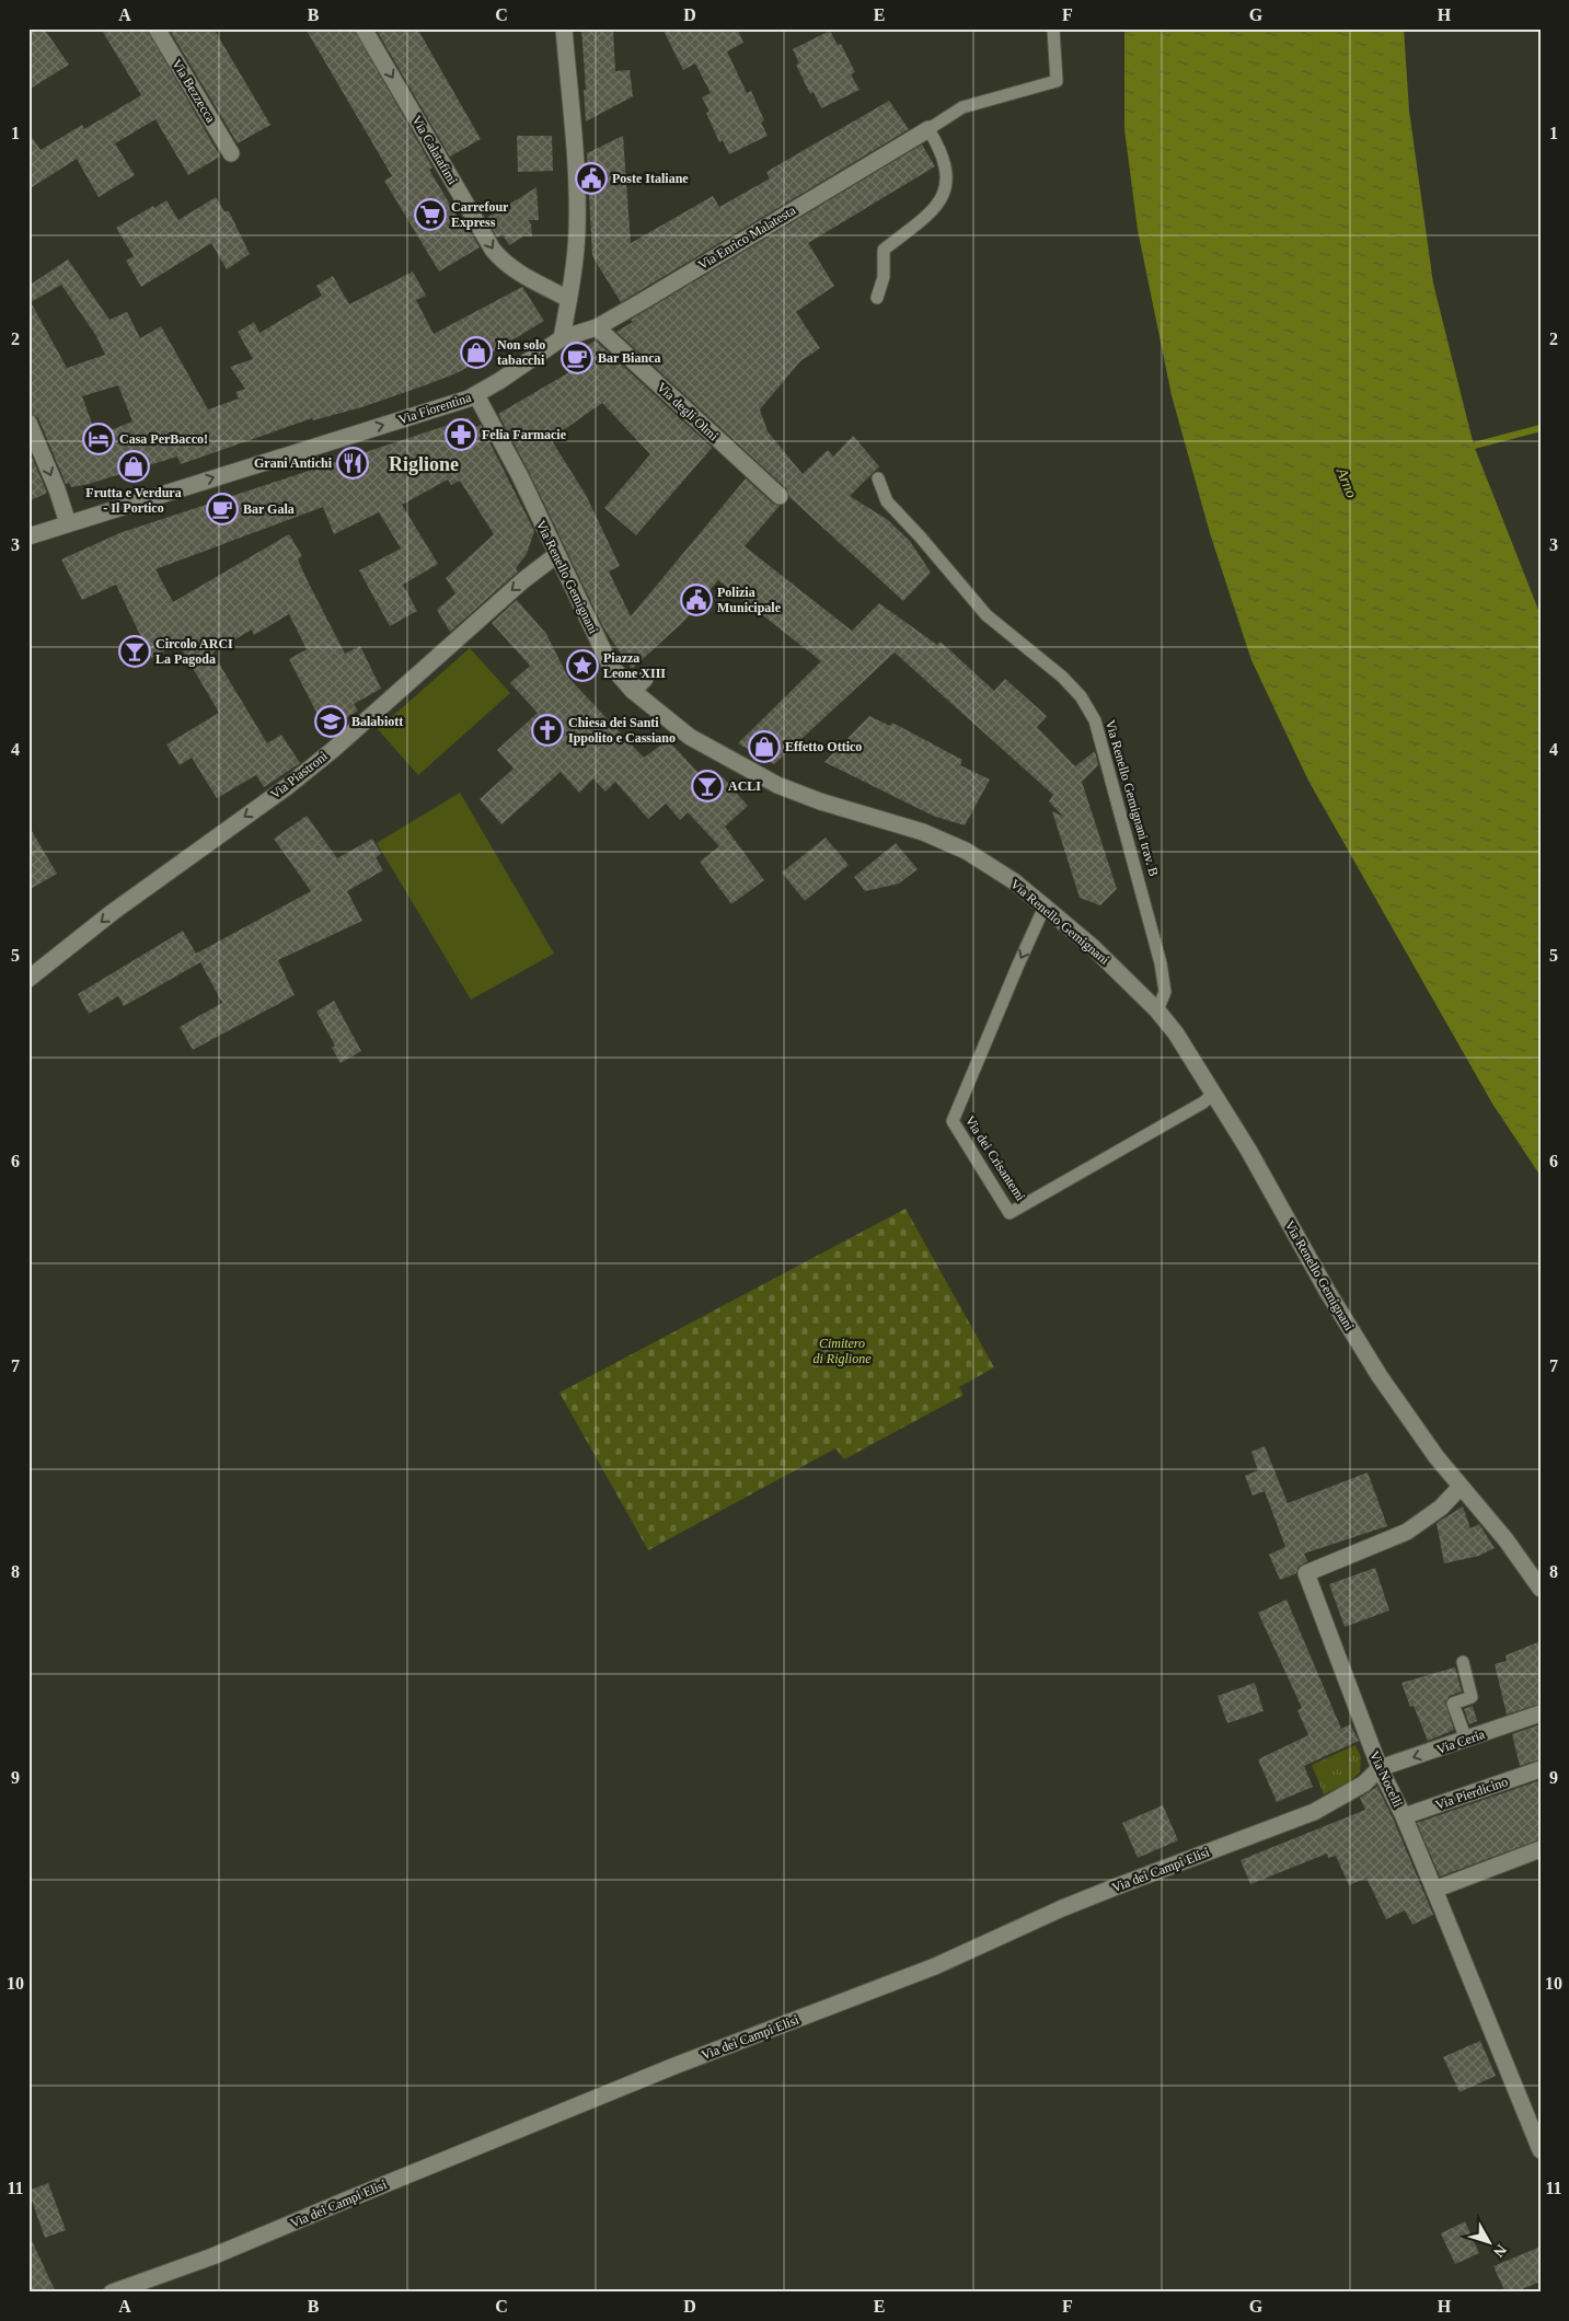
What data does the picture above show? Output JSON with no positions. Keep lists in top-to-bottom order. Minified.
{"streets":{"street":["Via Bezzecca","Via Calatafimi","Via Enrico Malatesta","Via Fiorentina","Via degli Olmi","Via Renello Gemignani","Via Piastroni","Via Ceria","Via Nocelli","Via Pierdicino","Via dei Campi Elisi"],"lane":["Via Renello Gemignani trav. B","Via dei Crisantemi"]},"crossings":[["Via Enrico Malatesta","Via Fiorentina"],["Via Enrico Malatesta","Via degli Olmi"],["Via Fiorentina","Via Renello Gemignani"],["Via Renello Gemignani","Via Piastroni"],["Via Renello Gemignani","Via Renello Gemignani trav. B"],["Via Renello Gemignani","Via dei Crisantemi"],["Via Renello Gemignani","Via Nocelli"],["Via Ceria","Via Nocelli"],["Via Ceria","Via dei Campi Elisi"],["Via Nocelli","Via Pierdicino"],["Via Nocelli","Via dei Campi Elisi"]],"one_way":["Via Calatafimi","Via Fiorentina","Via Piastroni"],"districts":["Riglione"],"water":["Arno"],"parks":["Cimitero di Riglione"],"places":{"public building":["Poste Italiane","Polizia Municipale"],"supermarket":["Carrefour Express"],"shop":["Non solo tabacchi","Frutta e Verdura - Il Portico","Effetto Ottico"],"cafe":["Bar Bianca","Bar Gala"],"pharmacy":["Felia Farmacie"],"hotel":["Casa PerBacco!"],"restaurant":["Grani Antichi"],"bar":["Circolo ARCI La Pagoda","ACLI"],"place":["Piazza Leone XIII"],"school or university":["Balabiott"],"church":["Chiesa dei Santi Ippolito e Cassiano"]},"north":"bottom right","grid":{"columns":["A","B","C","D","E","F","G","H"],"rows":["1","2","3","4","5","6","7","8","9","10","11"]}}
